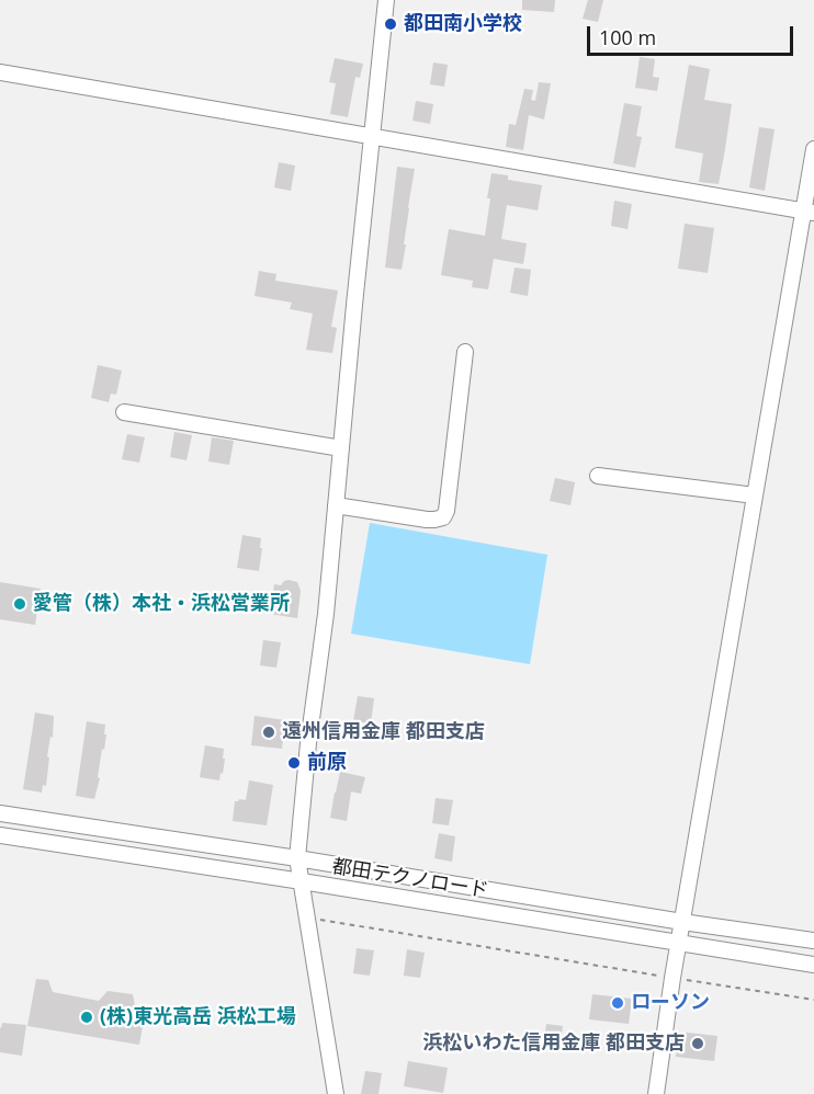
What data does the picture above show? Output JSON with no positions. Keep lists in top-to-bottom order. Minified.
{"streets":{"street":["都田テクノロード"]},"places":["都田南小学校","愛管（株）本社・浜松営業所","遠州信用金庫 都田支店","前原","ローソン","(株)東光高岳 浜松工場","浜松いわた信用金庫 都田支店"],"scale_bar":"100 m"}
